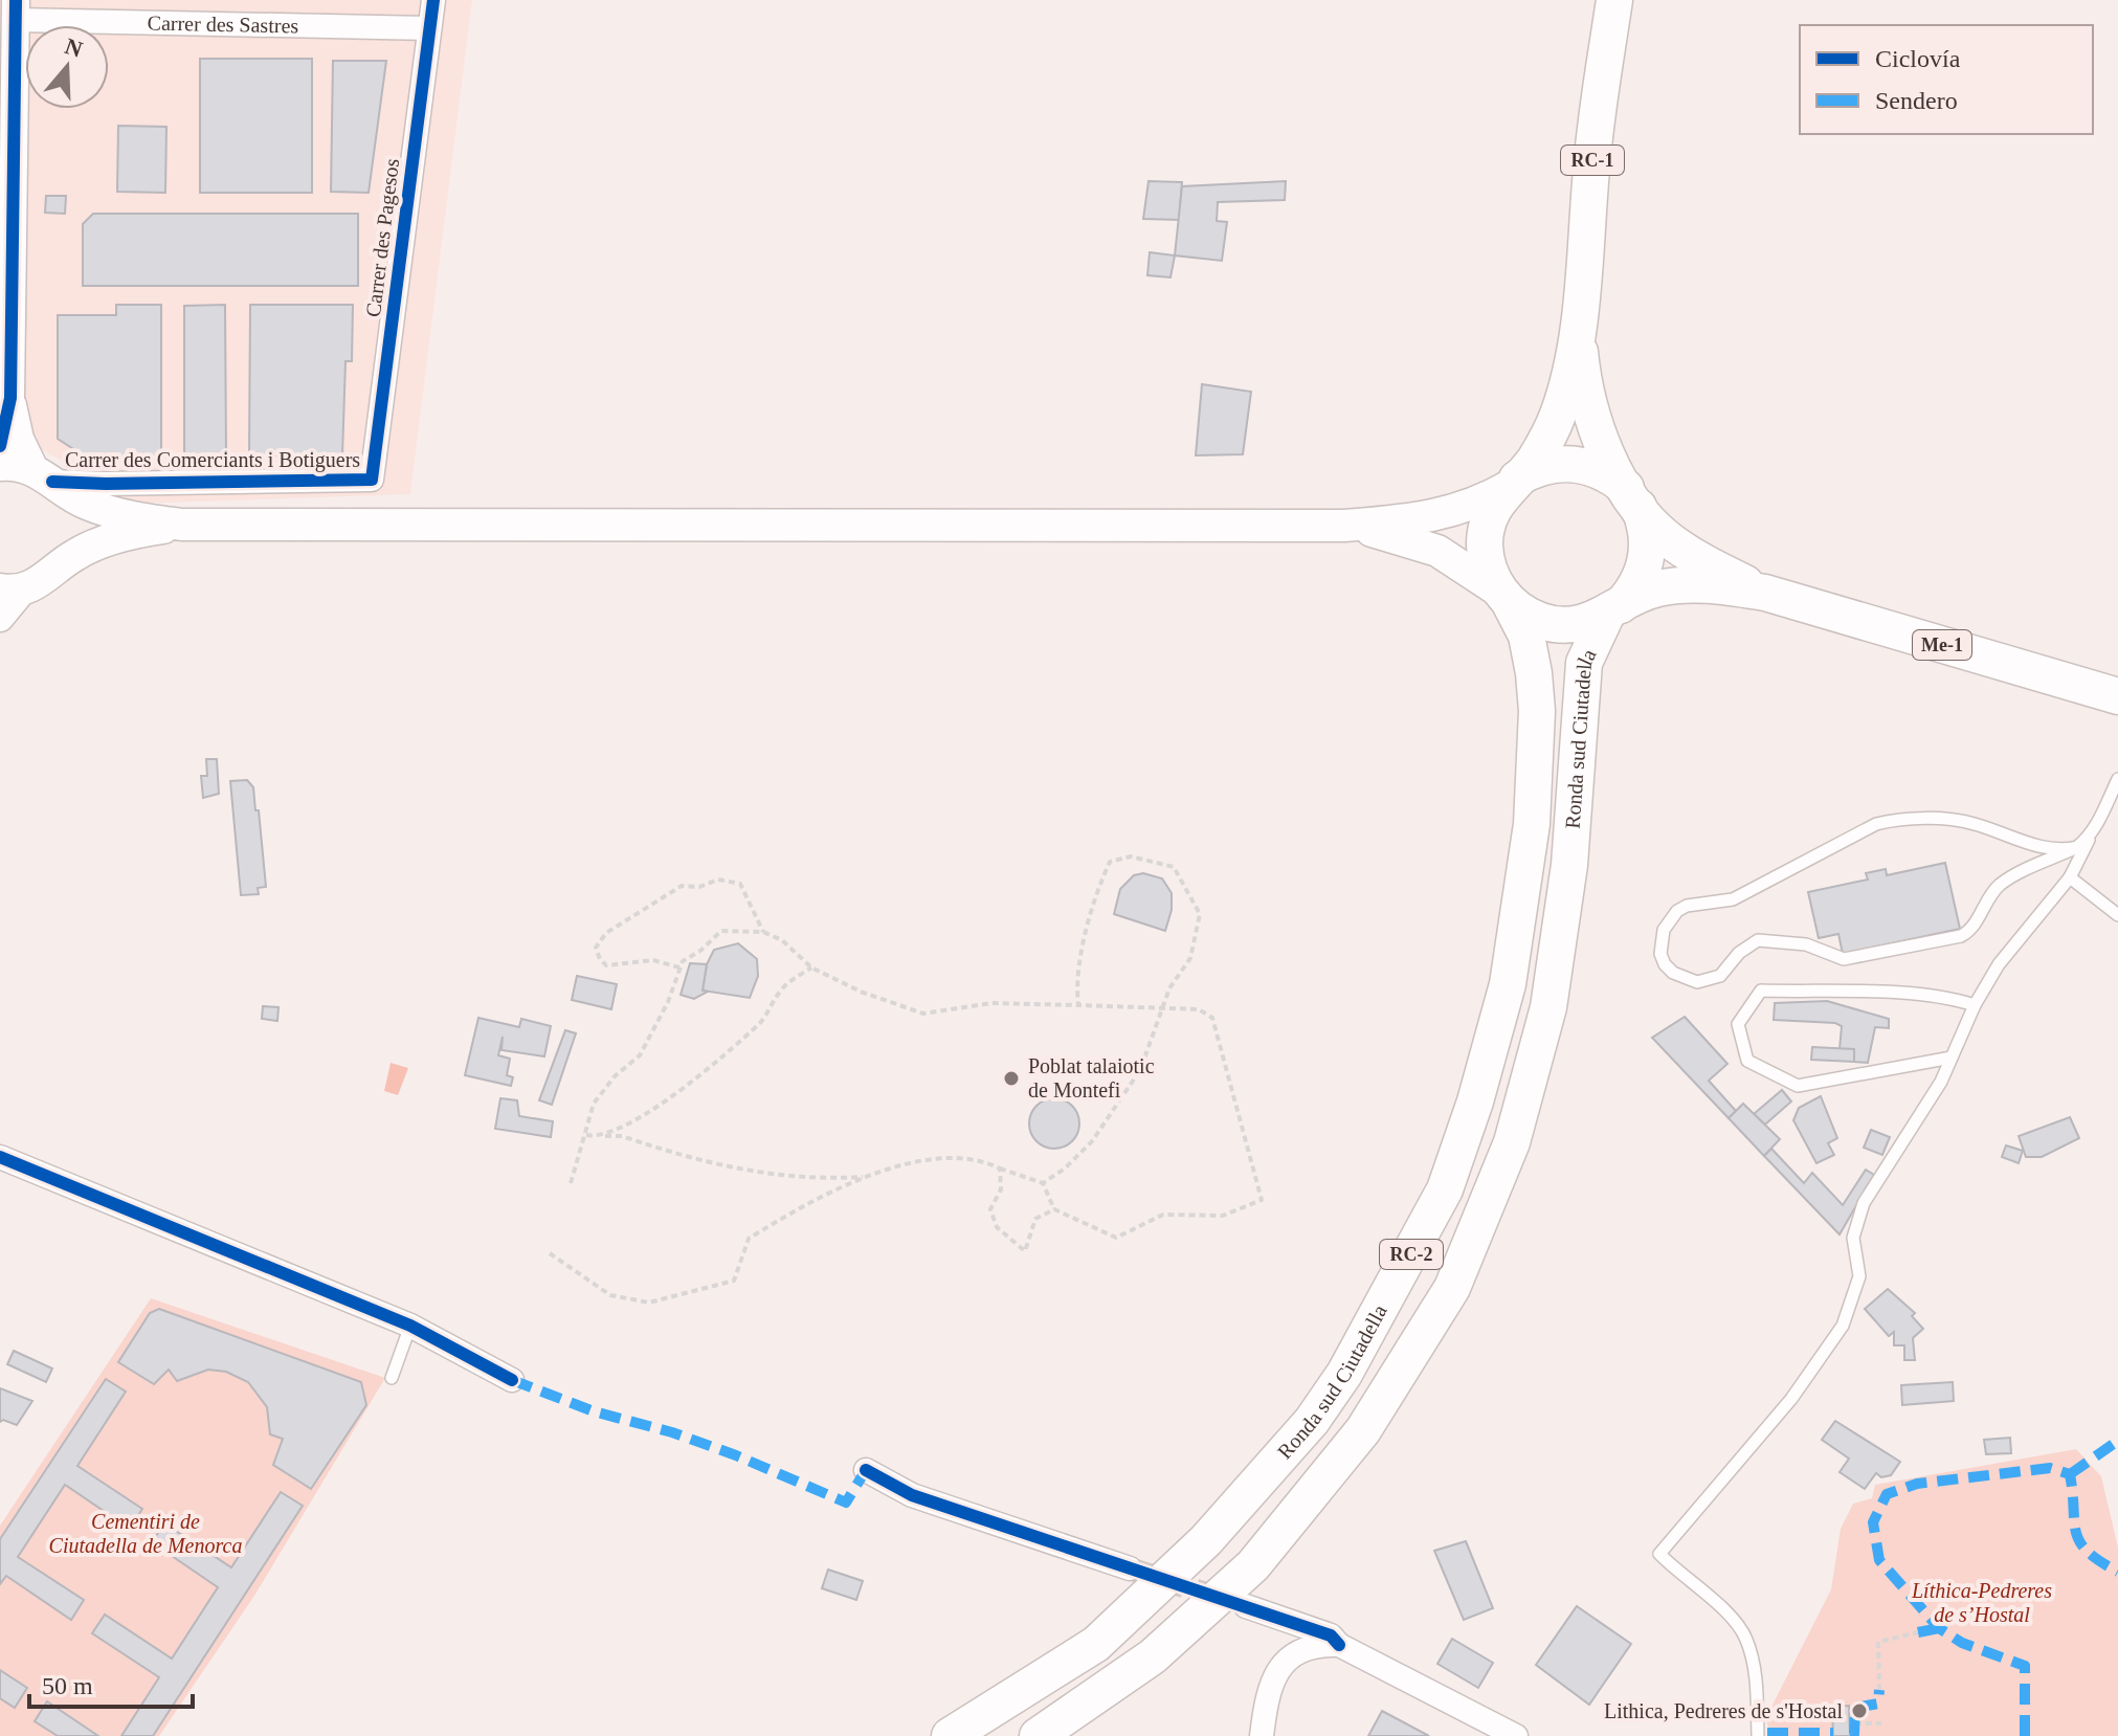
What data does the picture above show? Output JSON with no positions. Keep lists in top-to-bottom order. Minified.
{"streets":{"main road":["RC-1","Me-1","Ronda sud Ciutadella","RC-2"],"street":["Carrer des Sastres","Carrer des Pagesos","Carrer des Comerciants i Botiguers"]},"crossings":[["Carrer des Sastres","Carrer des Pagesos"],["RC-1","Me-1"],["RC-1","Ronda sud Ciutadella"],["Carrer des Pagesos","Carrer des Comerciants i Botiguers"],["Carrer des Comerciants i Botiguers","Me-1"],["Me-1","Ronda sud Ciutadella"]],"parks":["Cementiri de Ciutadella de Menorca","Líthica-Pedreres de s’Hostal"],"places":["Poblat talaiotic de Montefi","Lithica, Pedreres de s'Hostal"],"legend":["Ciclovía","Sendero"],"scale_bar":"50 m","north":"top"}
